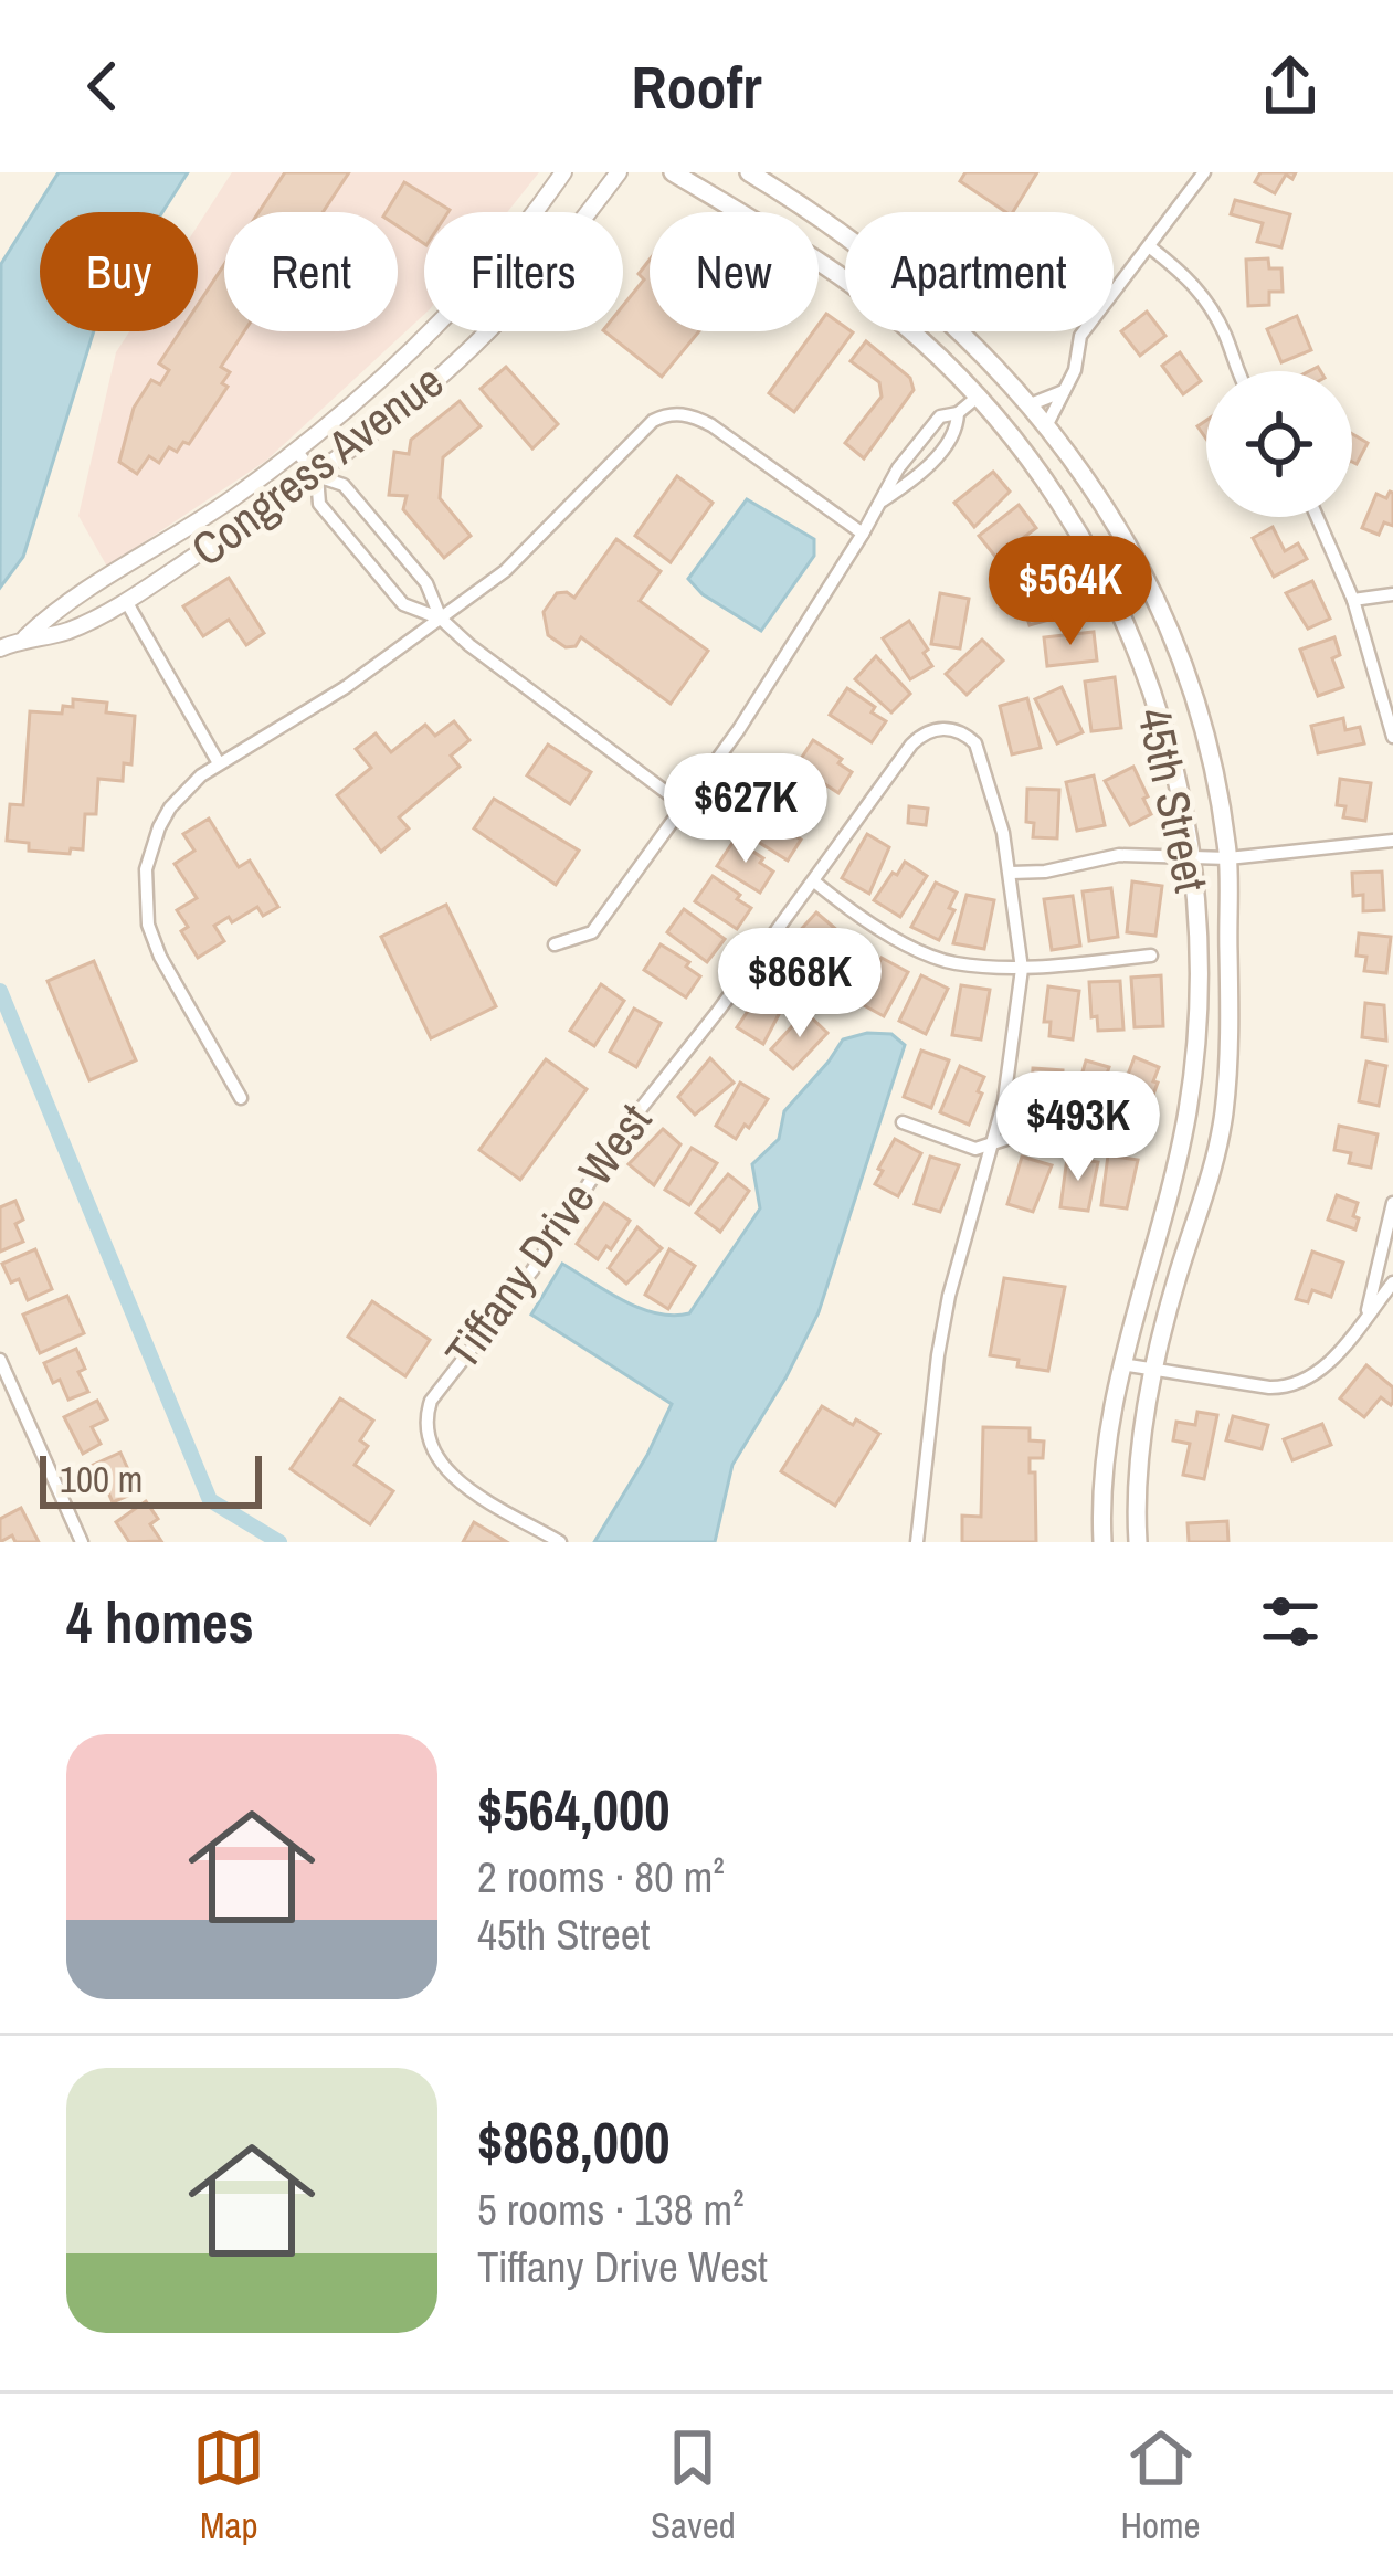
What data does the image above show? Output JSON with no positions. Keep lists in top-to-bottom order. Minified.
{"streets":{"main road":["45th Street"],"street":["Congress Avenue","Tiffany Drive West"]},"scale_bar":"100 m","page":{"header":"Roofr","chip":["Buy","Rent","Filters","New","Apartment"],"price":["$564K","$627K","$868K","$493K"],"scale":"100 m","heading":"4 homes","list":[{"name":"$564,000","note":"2 rooms · 80 m² · 45th Street"},{"name":"$868,000","note":"5 rooms · 138 m² · Tiffany Drive West"}],"tabs":["Map","Saved","Home"]}}
